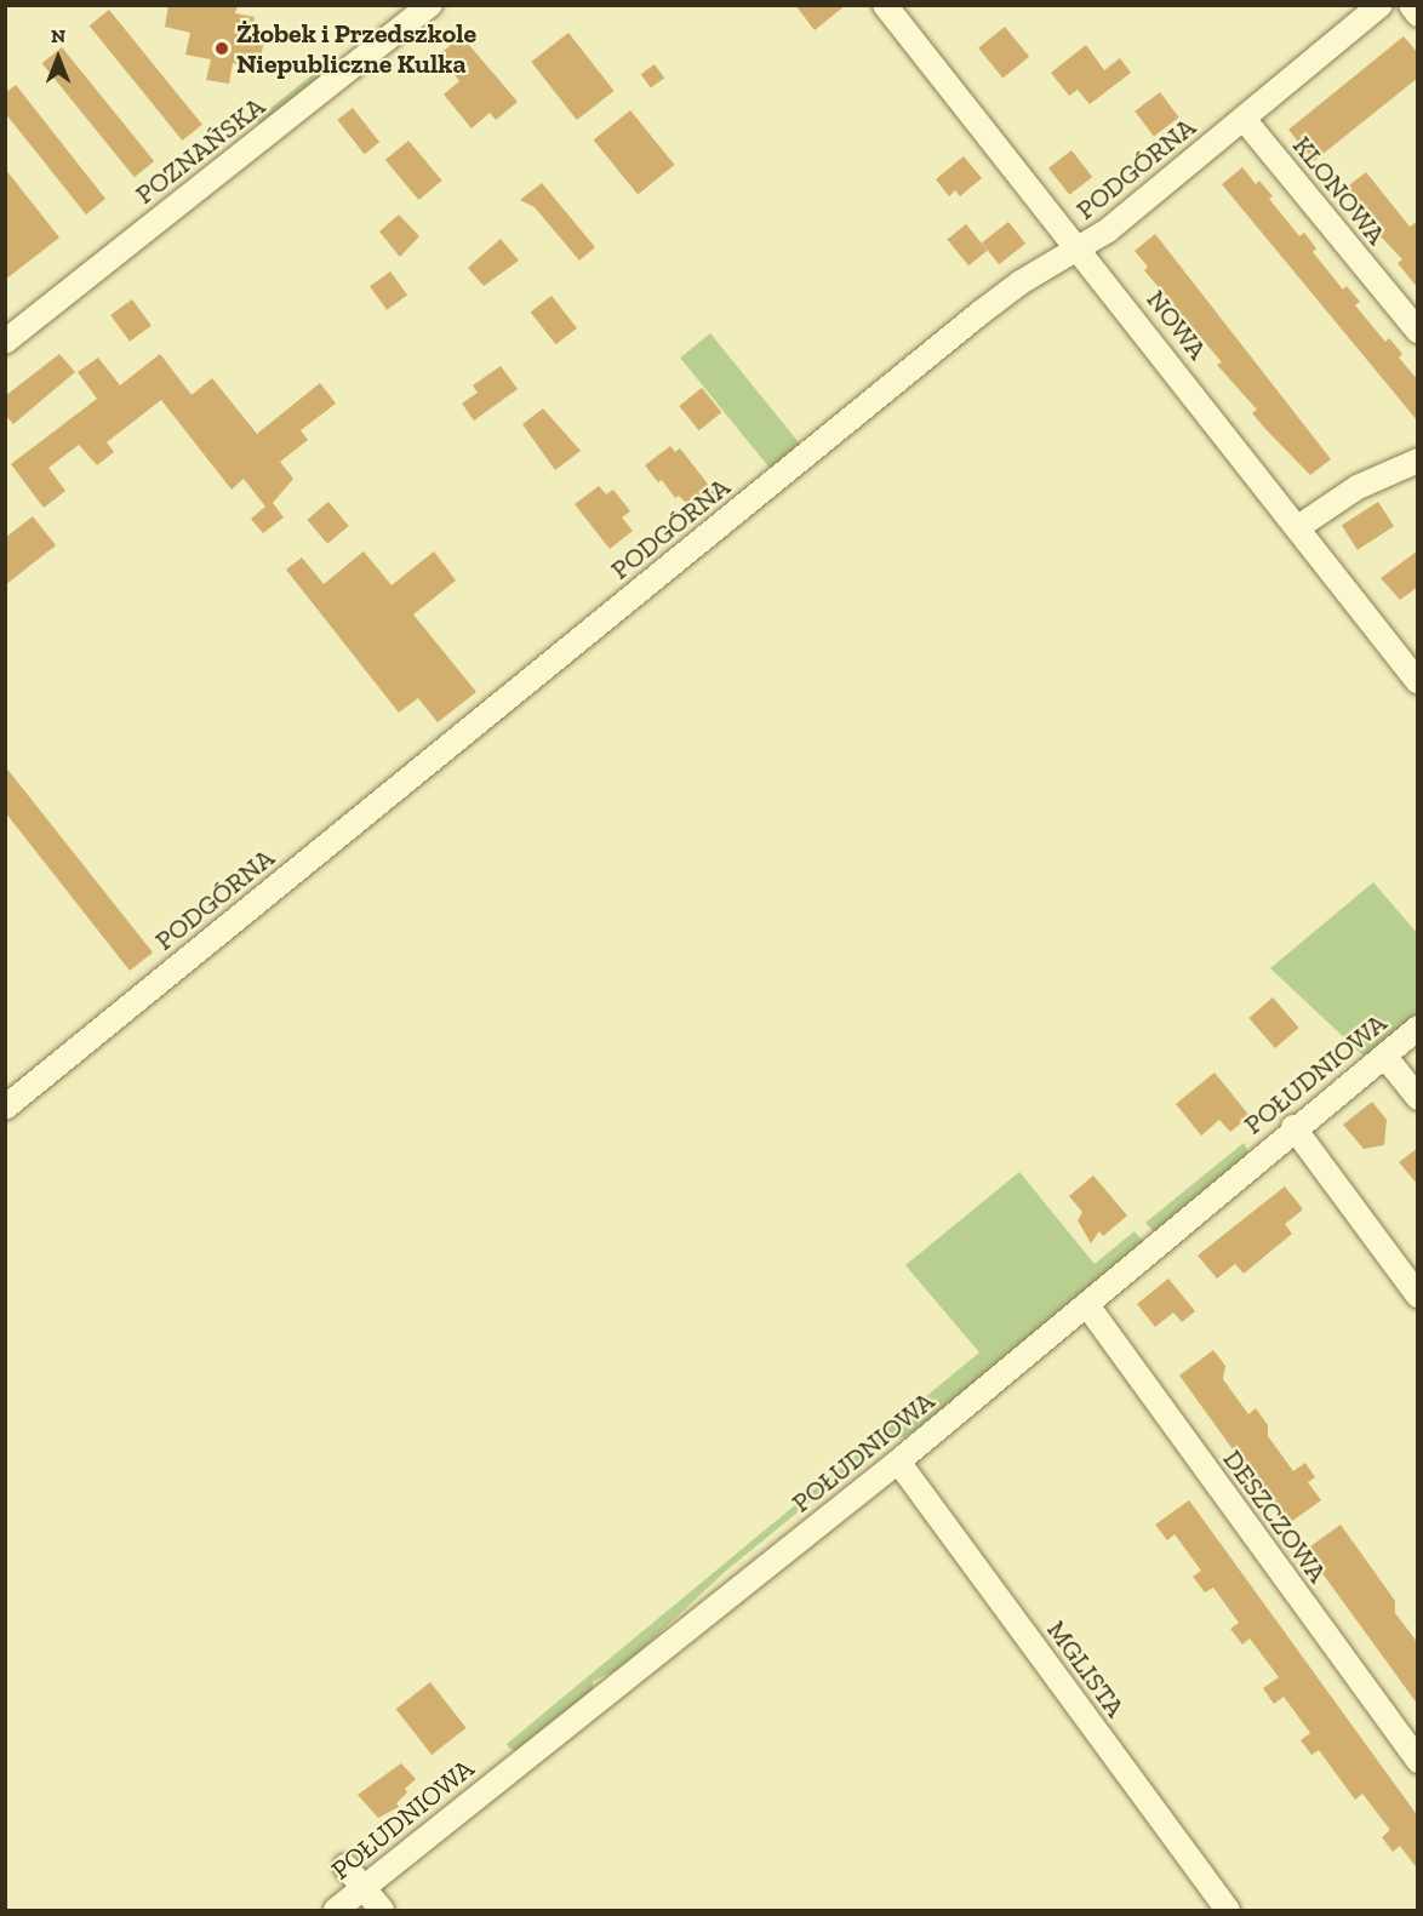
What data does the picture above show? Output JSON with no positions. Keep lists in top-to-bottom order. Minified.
{"streets":{"street":["POZNAŃSKA","PODGÓRNA","KLONOWA","NOWA","POŁUDNIOWA","DESZCZOWA","MGLISTA"]},"crossings":[["PODGÓRNA","KLONOWA"],["PODGÓRNA","NOWA"],["POŁUDNIOWA","DESZCZOWA"],["POŁUDNIOWA","MGLISTA"]],"places":["Żłobek i Przedszkole Niepubliczne Kulka"],"north":"top"}
